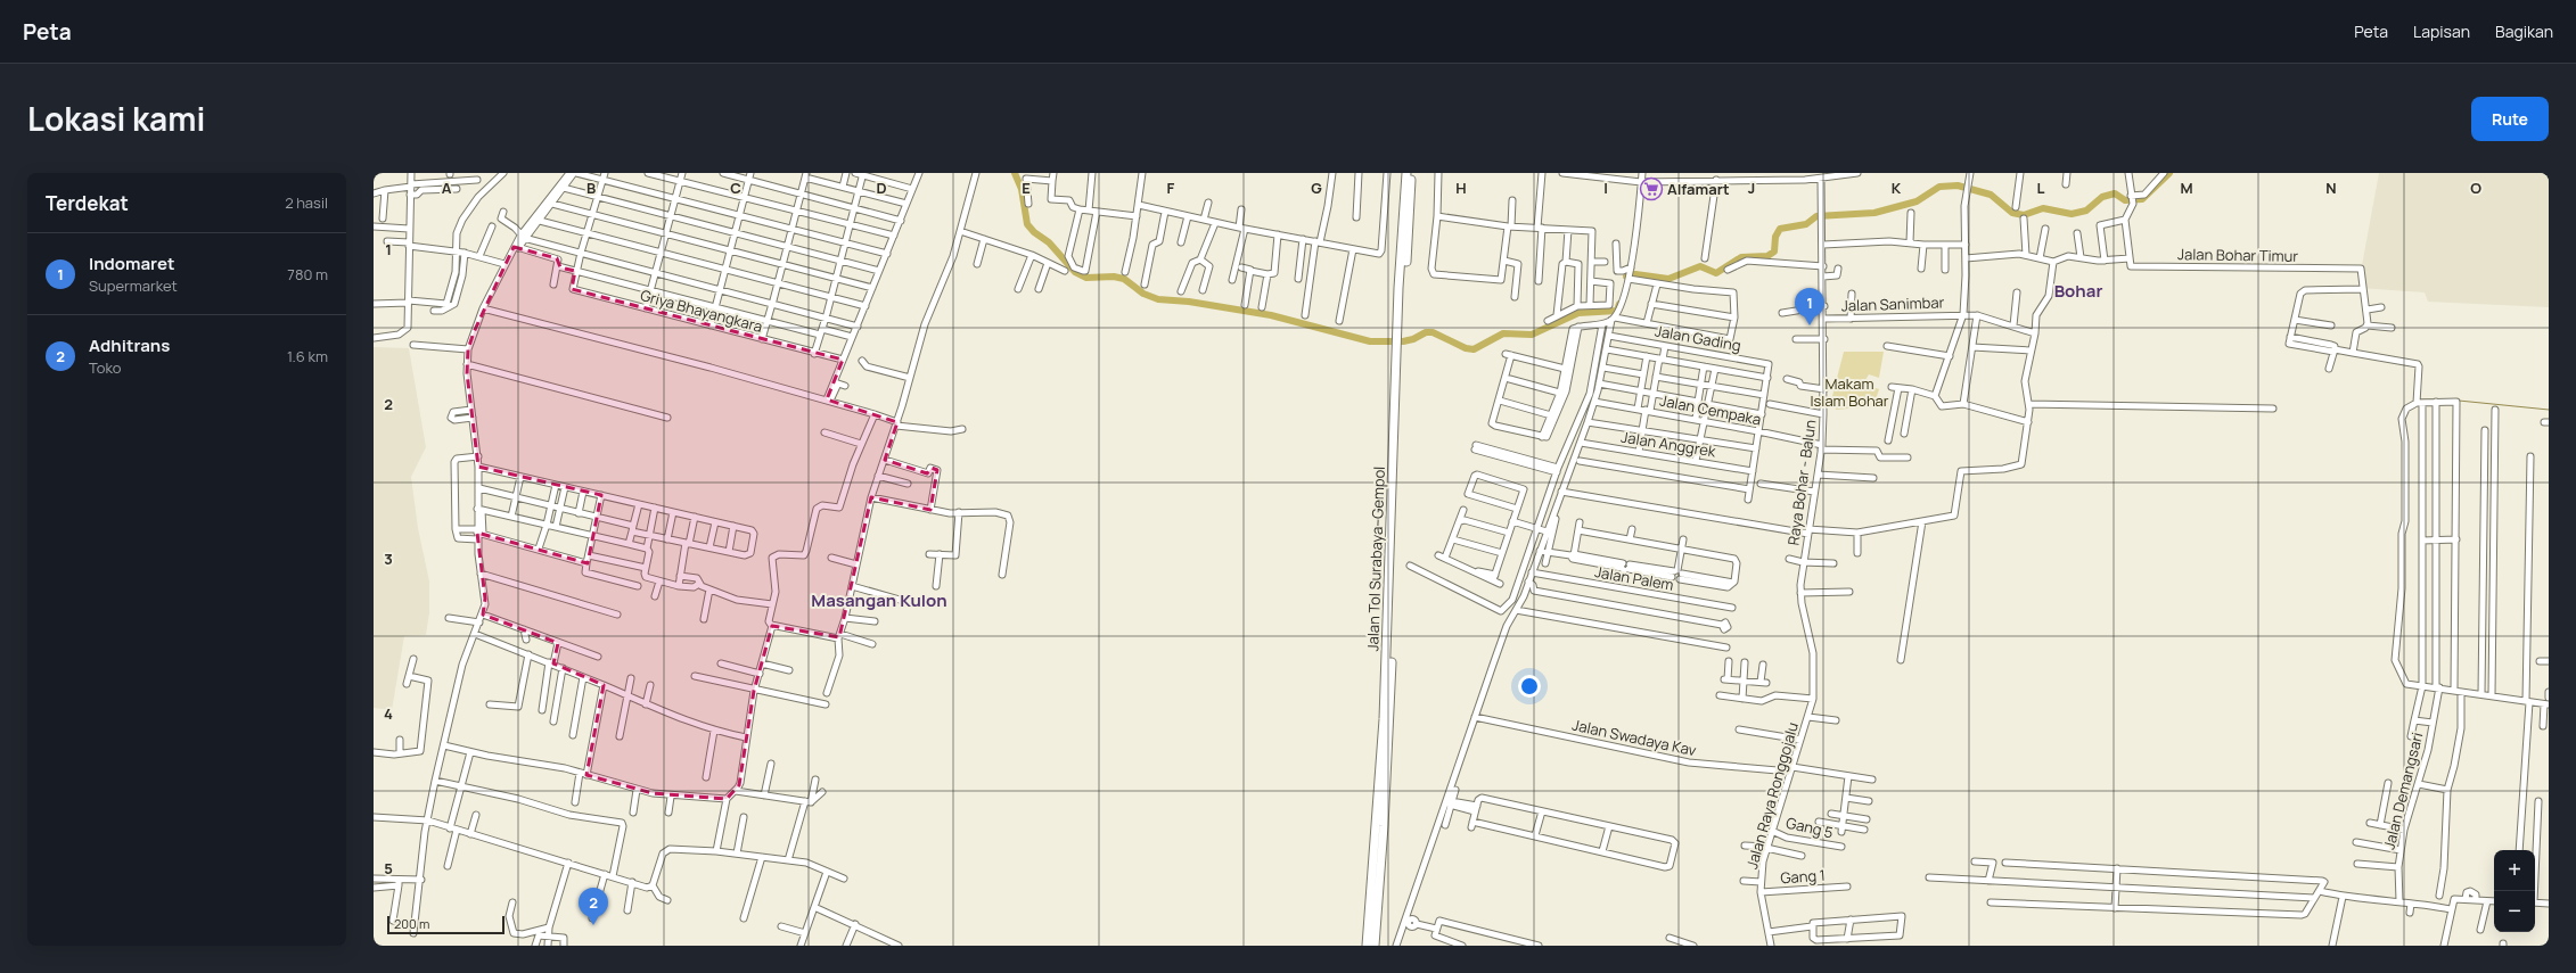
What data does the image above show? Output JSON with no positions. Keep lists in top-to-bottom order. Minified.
{"streets":{"highway":["Jalan Tol Surabaya–Gempol"],"street":["Jalan Bohar Timur","Jalan Sanimbar","Griya Bhayangkara","Jalan Gading","Jalan Cempaka","Jalan Anggrek","Raya Bohar - Balun","Jalan Palem","Jalan Swadaya Kav","Jalan Demangsari","Jalan Raya Ronggojalu","Gang 5","Gang 1"]},"crossings":[["Jalan Sanimbar","Raya Bohar - Balun"],["Jalan Cempaka","Raya Bohar - Balun"],["Raya Bohar - Balun","Jalan Raya Ronggojalu"],["Jalan Swadaya Kav","Jalan Raya Ronggojalu"],["Jalan Raya Ronggojalu","Gang 5"],["Jalan Raya Ronggojalu","Gang 1"]],"districts":["Bohar","Masangan Kulon"],"parks":["Makam Islam Bohar"],"places":{"supermarket":["Alfamart"]},"scale_bar":"200 m","page":{"header":"Peta","nav":["Peta","Lapisan","Bagikan"],"title":"Lokasi kami","buttons":"Rute","heading":["Terdekat","2 hasil"],"list":[{"mark":"1","name":"Indomaret","note":"Supermarket","value":"780 m"},{"mark":"2","name":"Adhitrans","note":"Toko","value":"1.6 km"}],"pins":["1","2"],"map_buttons":["+","−"],"scale":"200 m"},"grid":{"columns":["A","B","C","D","E","F","G","H","I","J","K","L","M","N","O"],"rows":["1","2","3","4","5"]}}
